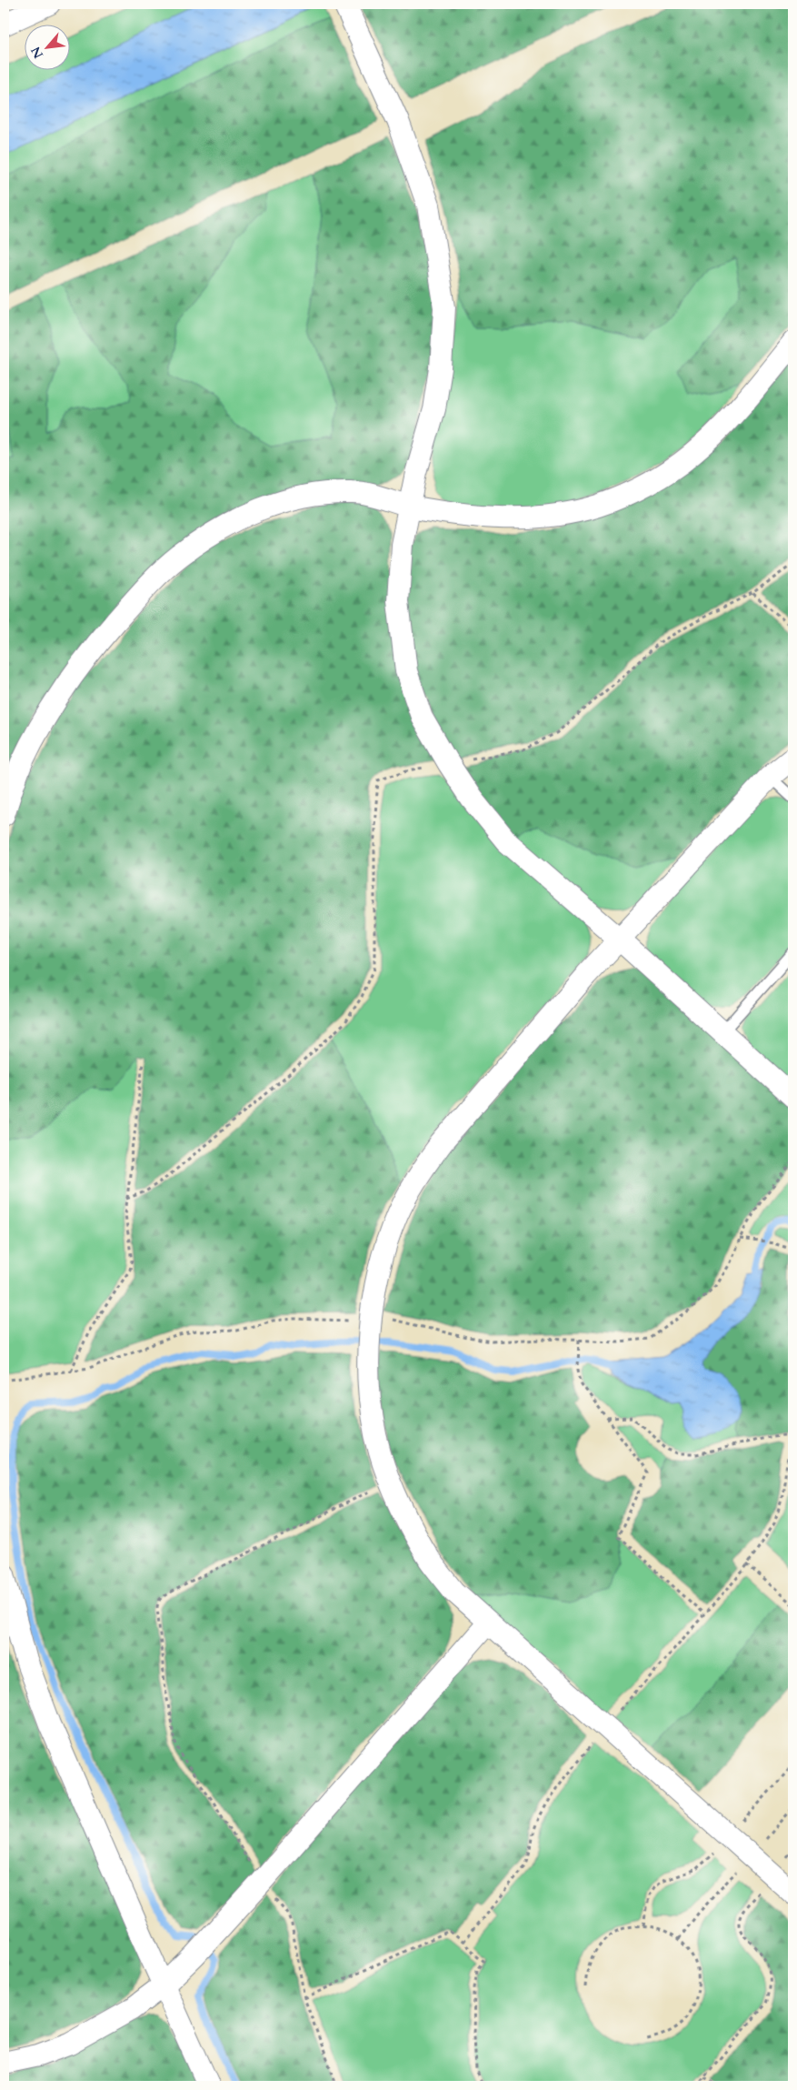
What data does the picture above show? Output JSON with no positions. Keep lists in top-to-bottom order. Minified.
{"north":"bottom left"}
